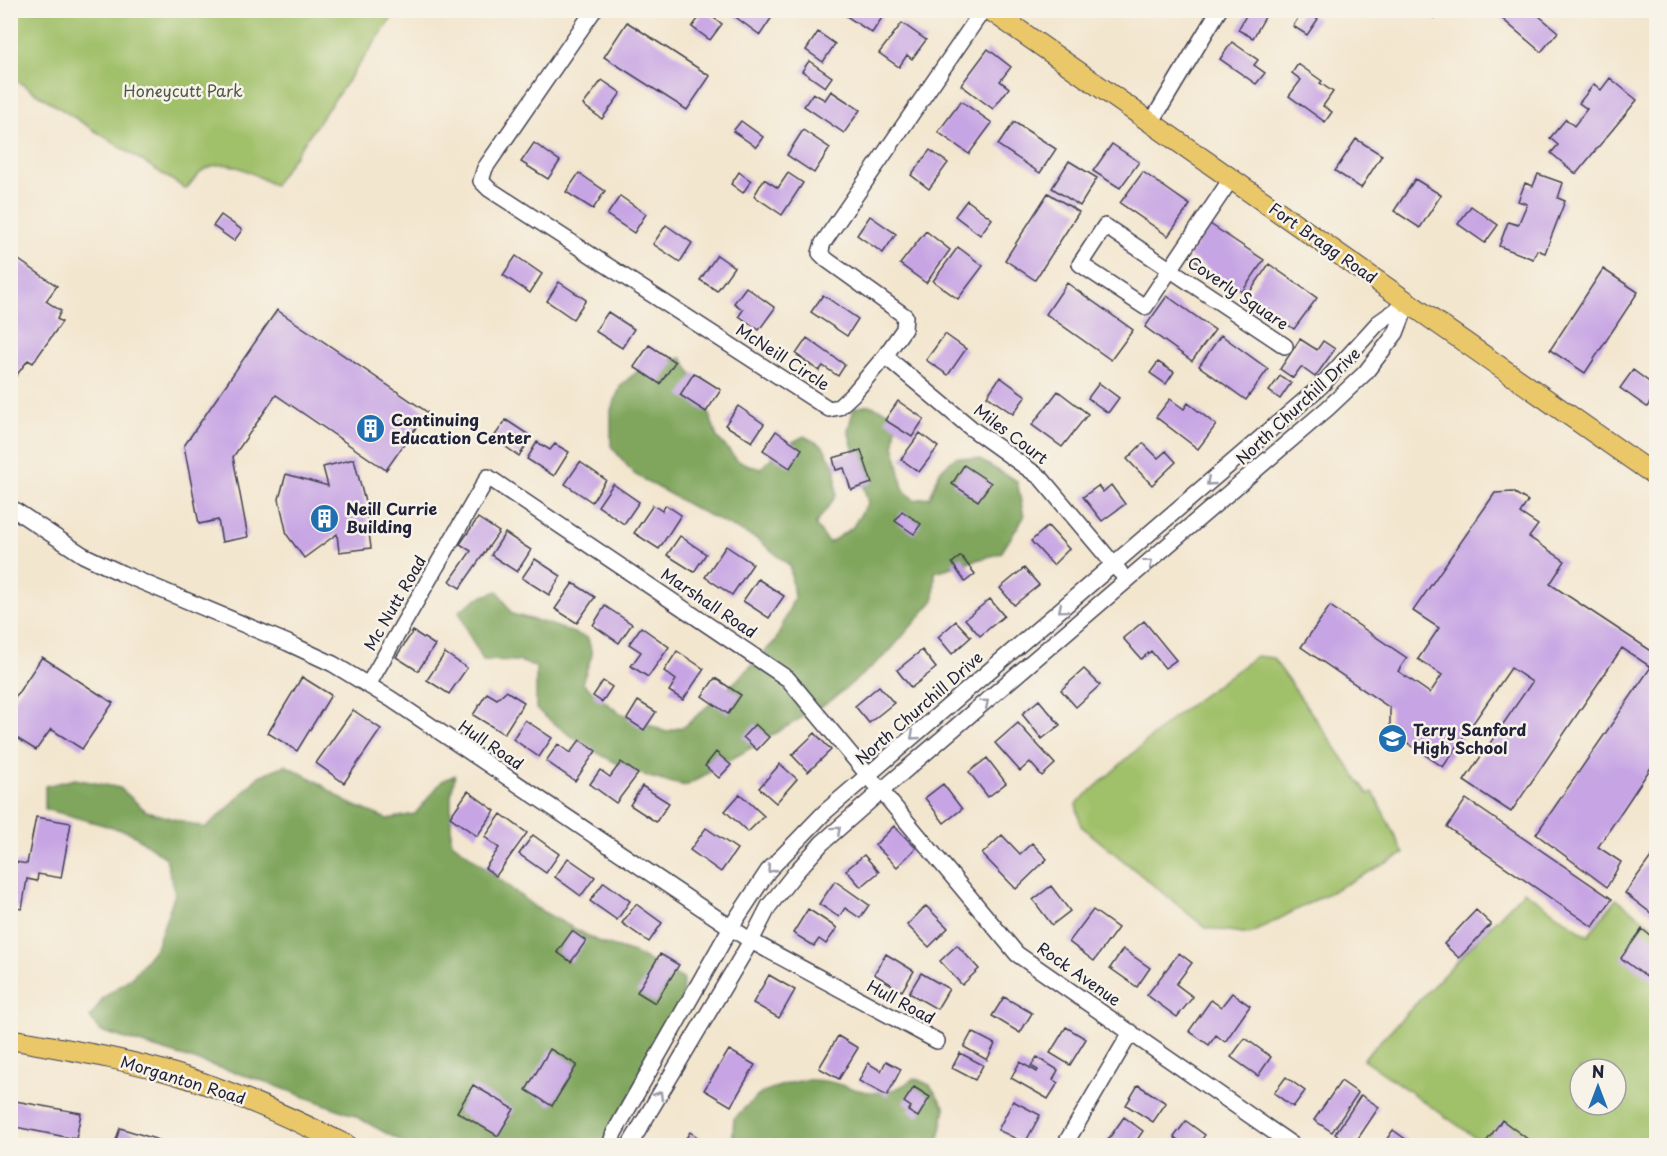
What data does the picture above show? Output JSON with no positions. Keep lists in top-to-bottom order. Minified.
{"streets":{"main road":["Fort Bragg Road","Morganton Road"],"street":["Coverly Square","McNeill Circle","North Churchill Drive","Miles Court","Mc Nutt Road","Marshall Road","Hull Road","Rock Avenue"]},"crossings":[["Fort Bragg Road","Coverly Square"],["Fort Bragg Road","North Churchill Drive"],["McNeill Circle","Miles Court"],["North Churchill Drive","Miles Court"],["North Churchill Drive","Marshall Road"],["North Churchill Drive","Hull Road"],["North Churchill Drive","Rock Avenue"],["Mc Nutt Road","Marshall Road"],["Mc Nutt Road","Hull Road"],["Marshall Road","Rock Avenue"]],"parks":["Honeycutt Park"],"places":{"building":["Continuing Education Center","Neill Currie Building"],"school or university":["Terry Sanford High School"]},"north":"top"}
